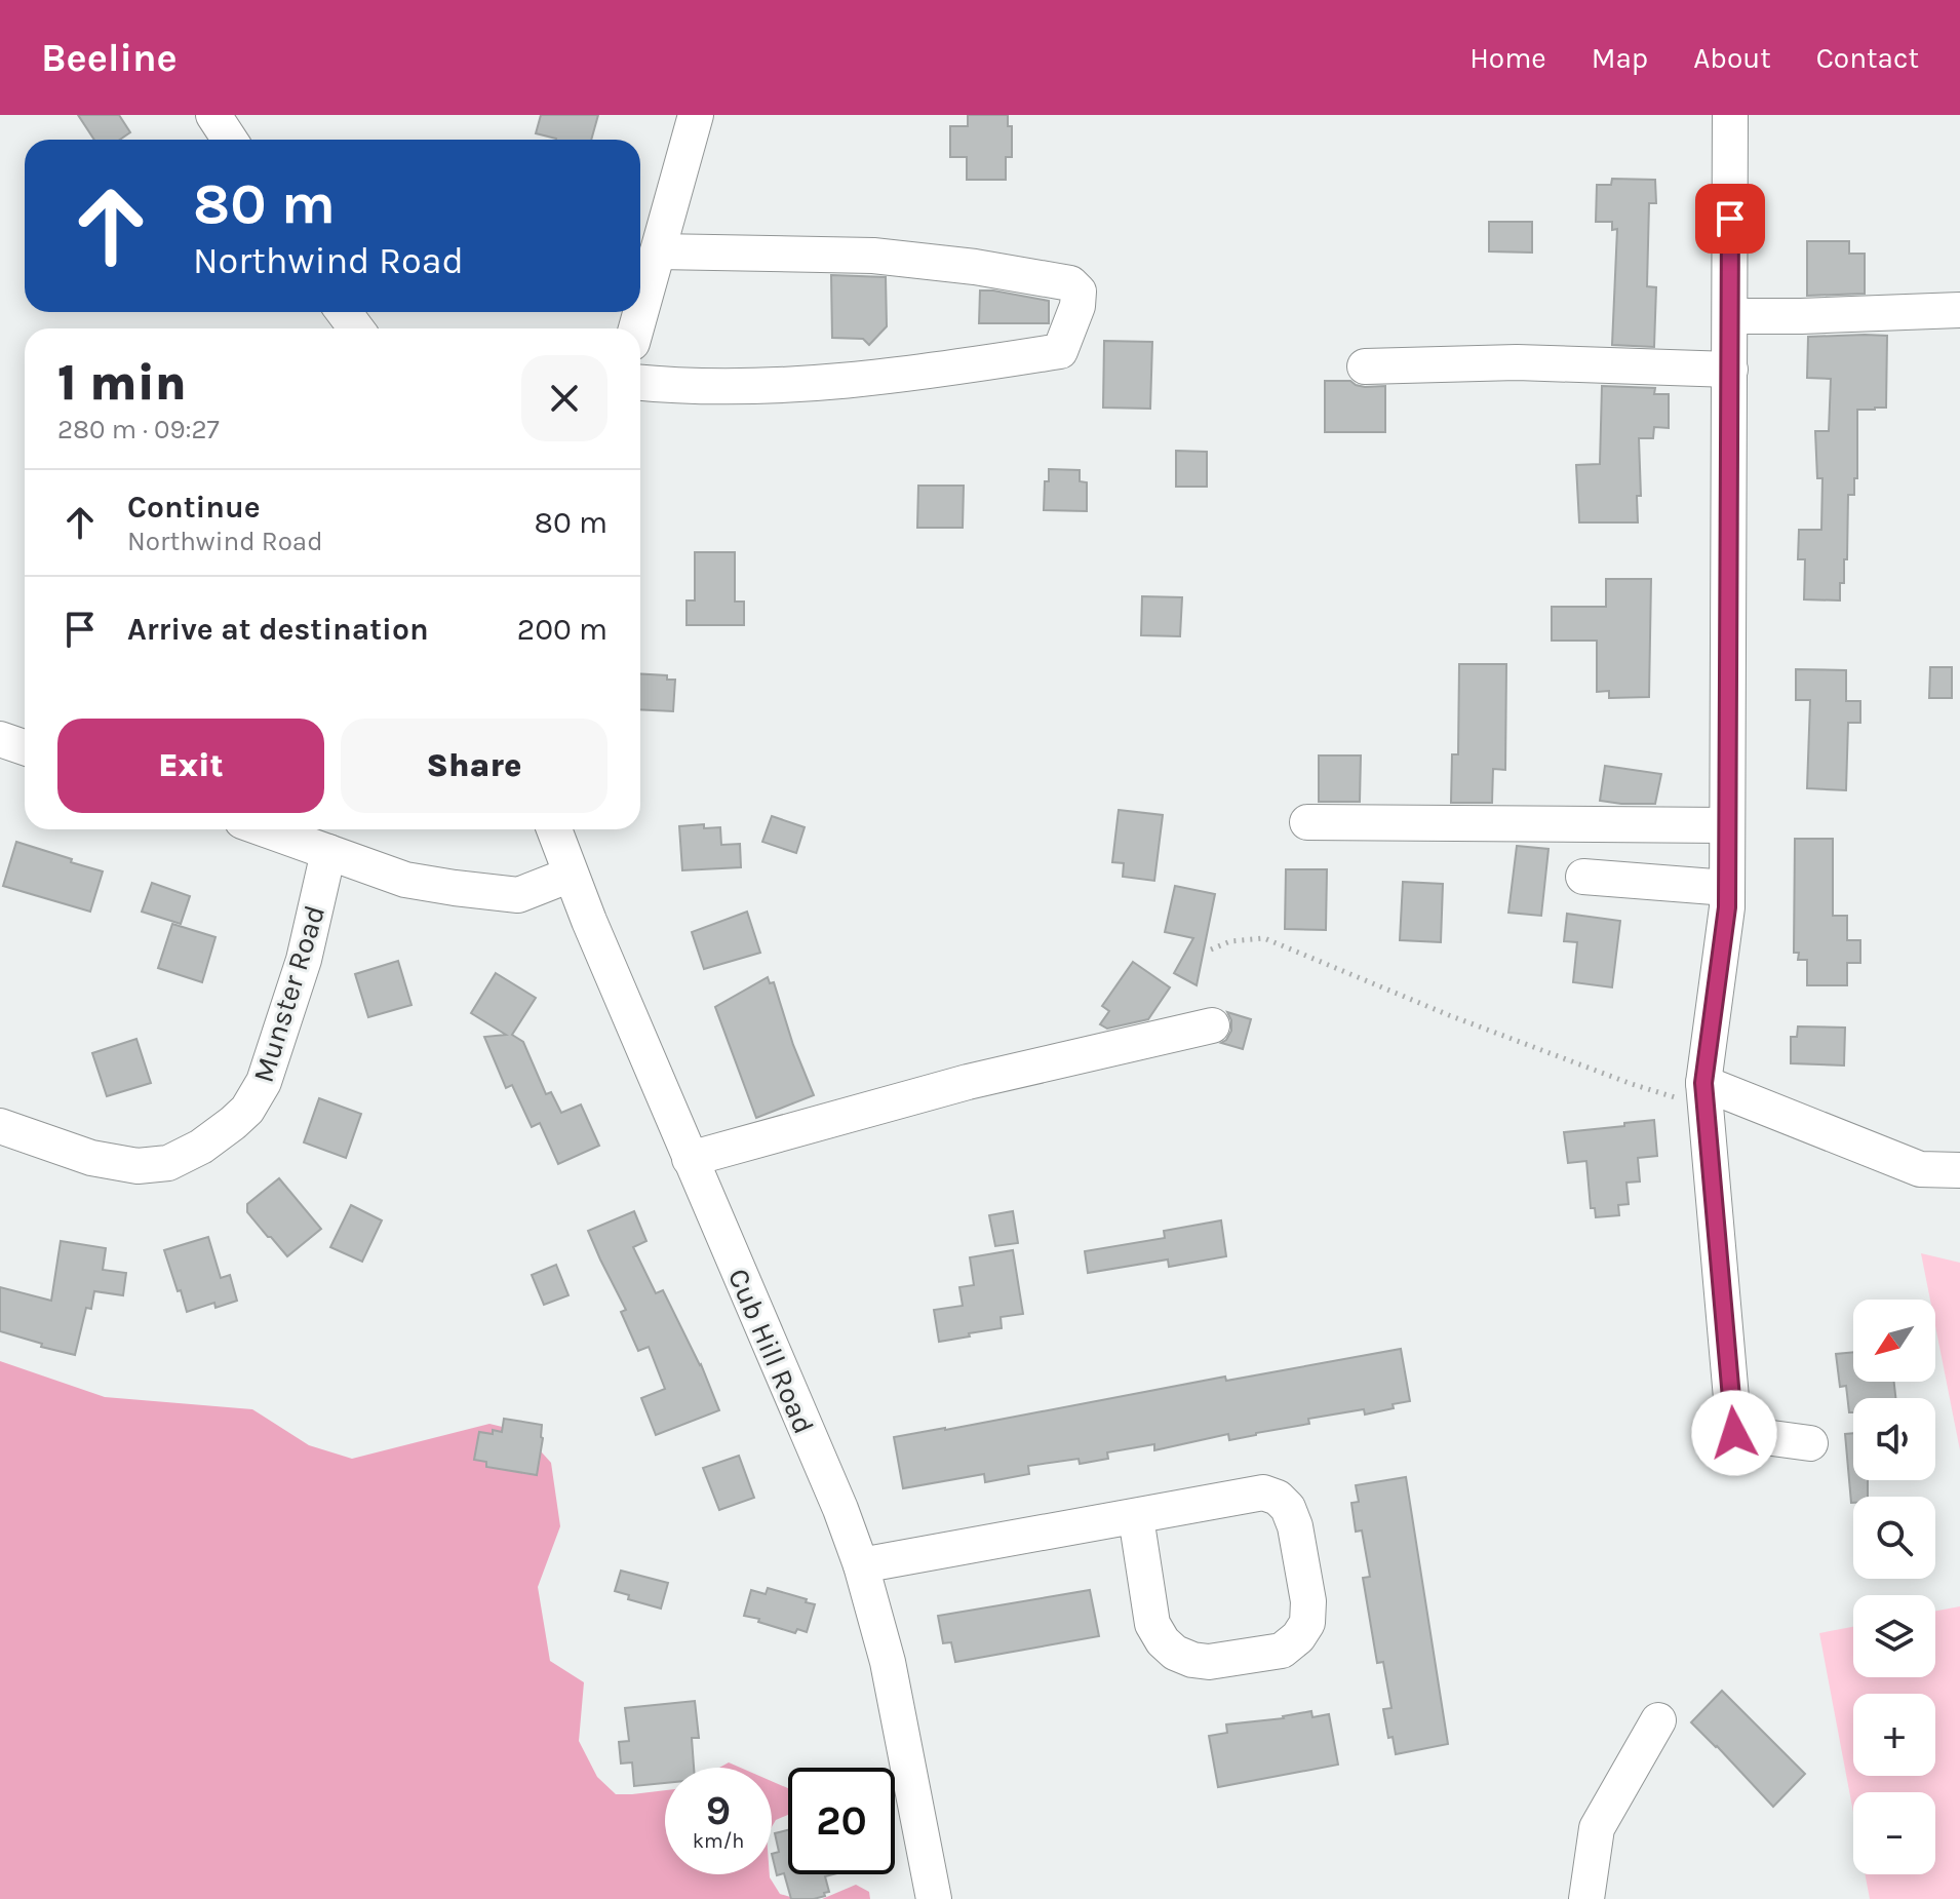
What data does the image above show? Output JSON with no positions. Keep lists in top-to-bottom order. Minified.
{"streets":{"street":["Munster Road","Cub Hill Road"]},"north":"bottom left","page":{"header":"Beeline","nav":["Home","Map","About","Contact"],"turn":["80 m","Northwind Road"],"heading":["1 min","280 m · 09:27"],"list":[{"name":"Continue","note":"Northwind Road","value":"80 m"},{"name":"Arrive at destination","value":"200 m"}],"buttons":["Exit","Share"],"map_buttons":["+","−"],"speed":"9 km/h","limit":"20"}}
